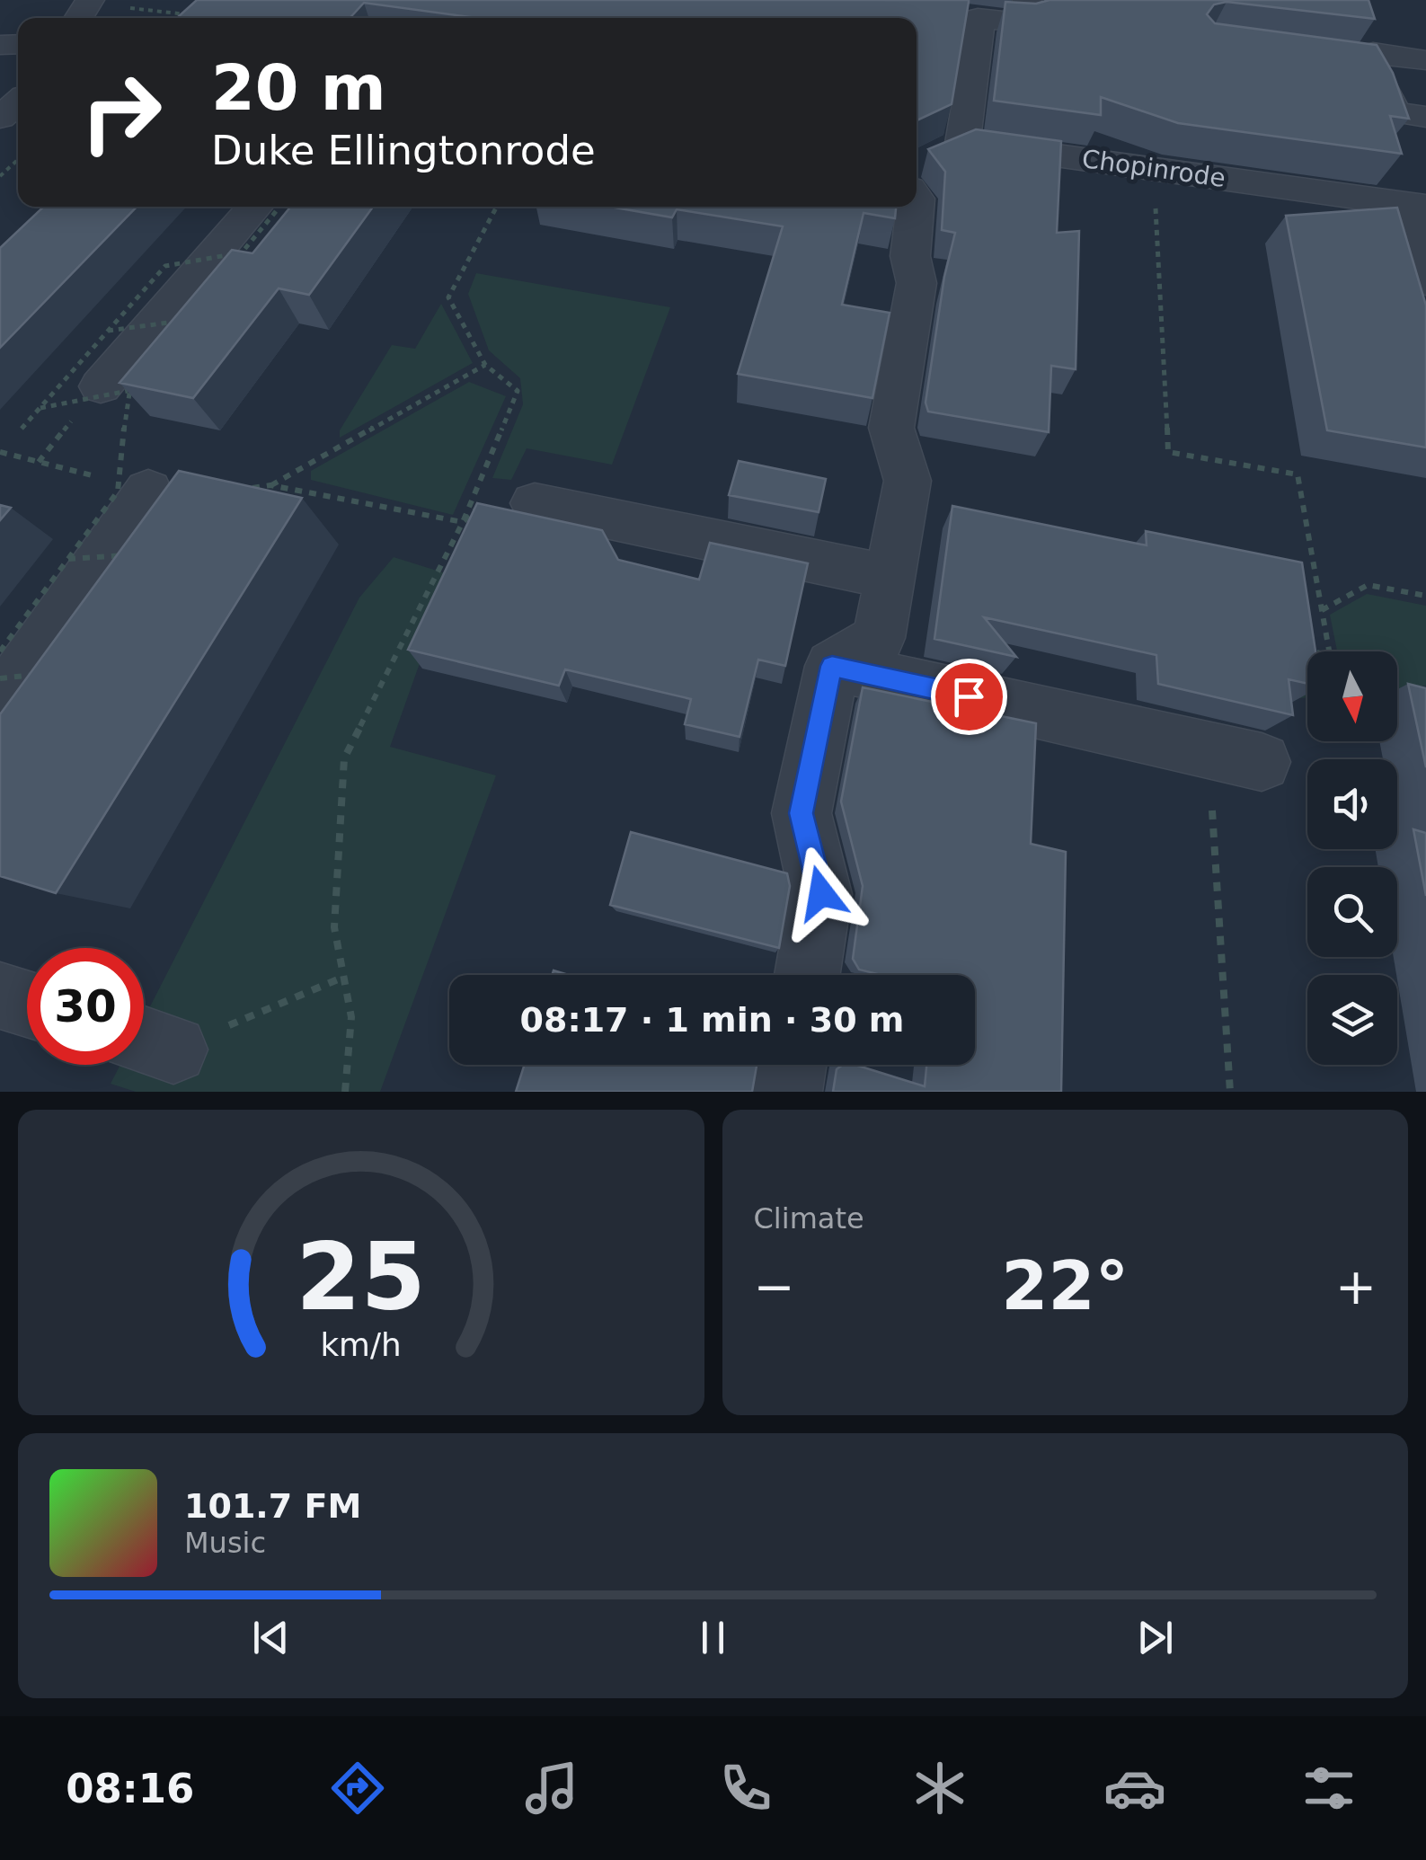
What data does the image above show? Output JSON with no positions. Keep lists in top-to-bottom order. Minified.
{"streets":{"street":["Chopinrode"]},"north":"bottom","page":{"turn":["20 m","Duke Ellingtonrode"],"limit":"30","trip":"08:17 · 1 min · 30 m","tile":"Climate","heat":["−","22°","+"],"song":["101.7 FM","Music"],"tabs":"08:16","gauge":["25","km/h"]}}
